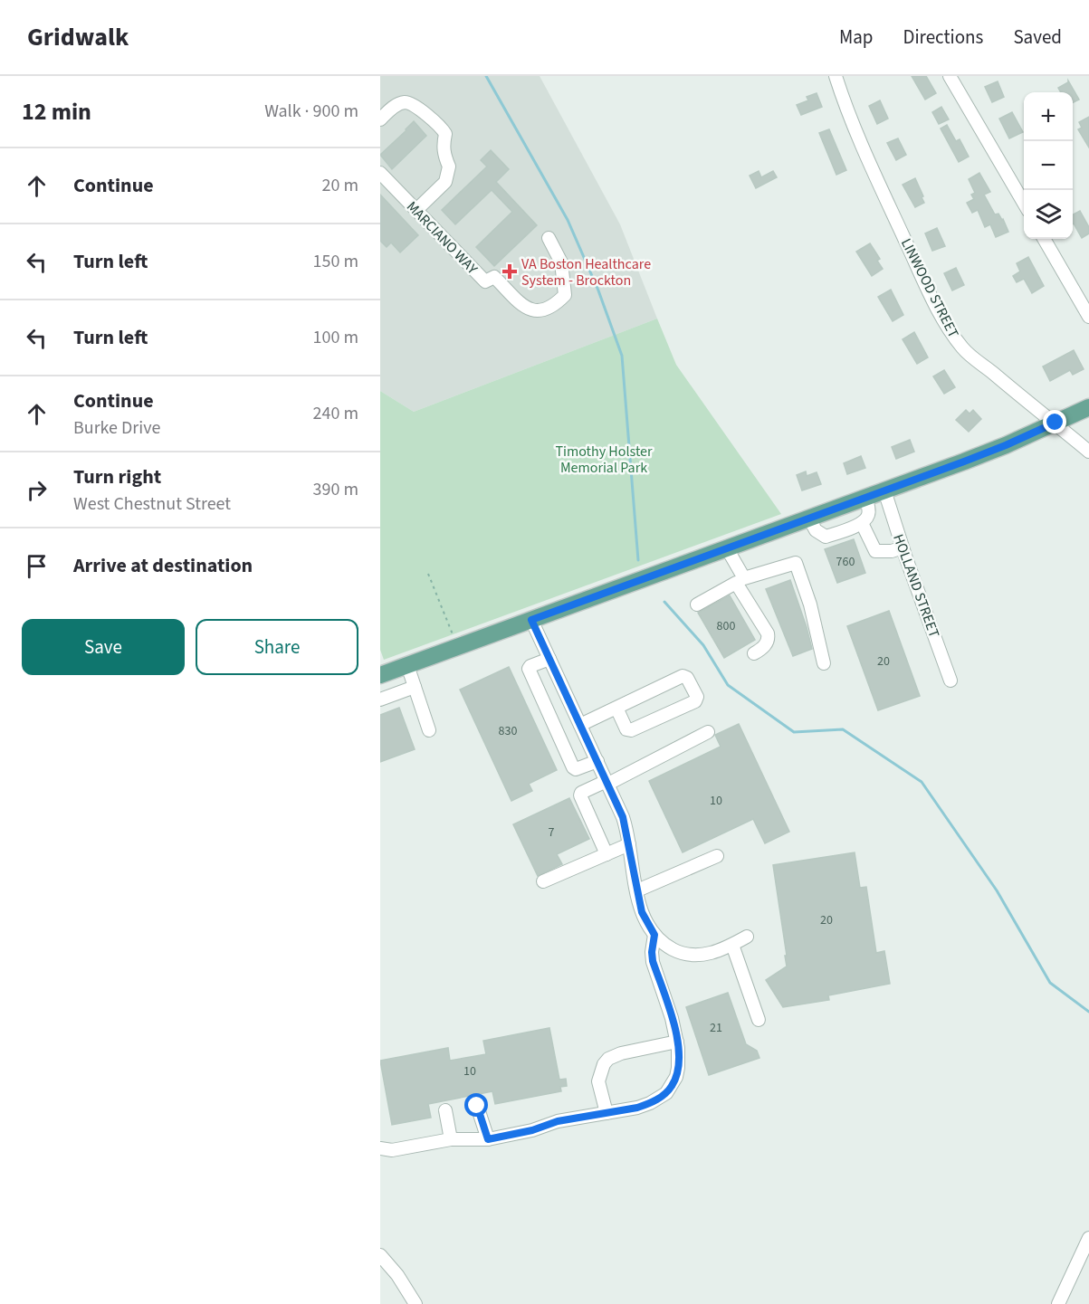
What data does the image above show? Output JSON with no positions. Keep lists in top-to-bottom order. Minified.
{"streets":{"street":["MARCIANO WAY","LINWOOD STREET","HOLLAND STREET"]},"parks":["Timothy Holster Memorial Park"],"places":{"health":["VA Boston Healthcare System - Brockton"]},"house_numbers":["760","800","20","830","10","7","20","21","10"],"page":{"header":"Gridwalk","nav":["Map","Directions","Saved"],"heading":["12 min","Walk · 900 m"],"map_buttons":["+","−"],"list":[["Continue","20 m"],["Turn left","150 m"],["Turn left","100 m"],["Continue","Burke Drive","240 m"],["Turn right","West Chestnut Street","390 m"],"Arrive at destination"],"buttons":["Save","Share"]}}
